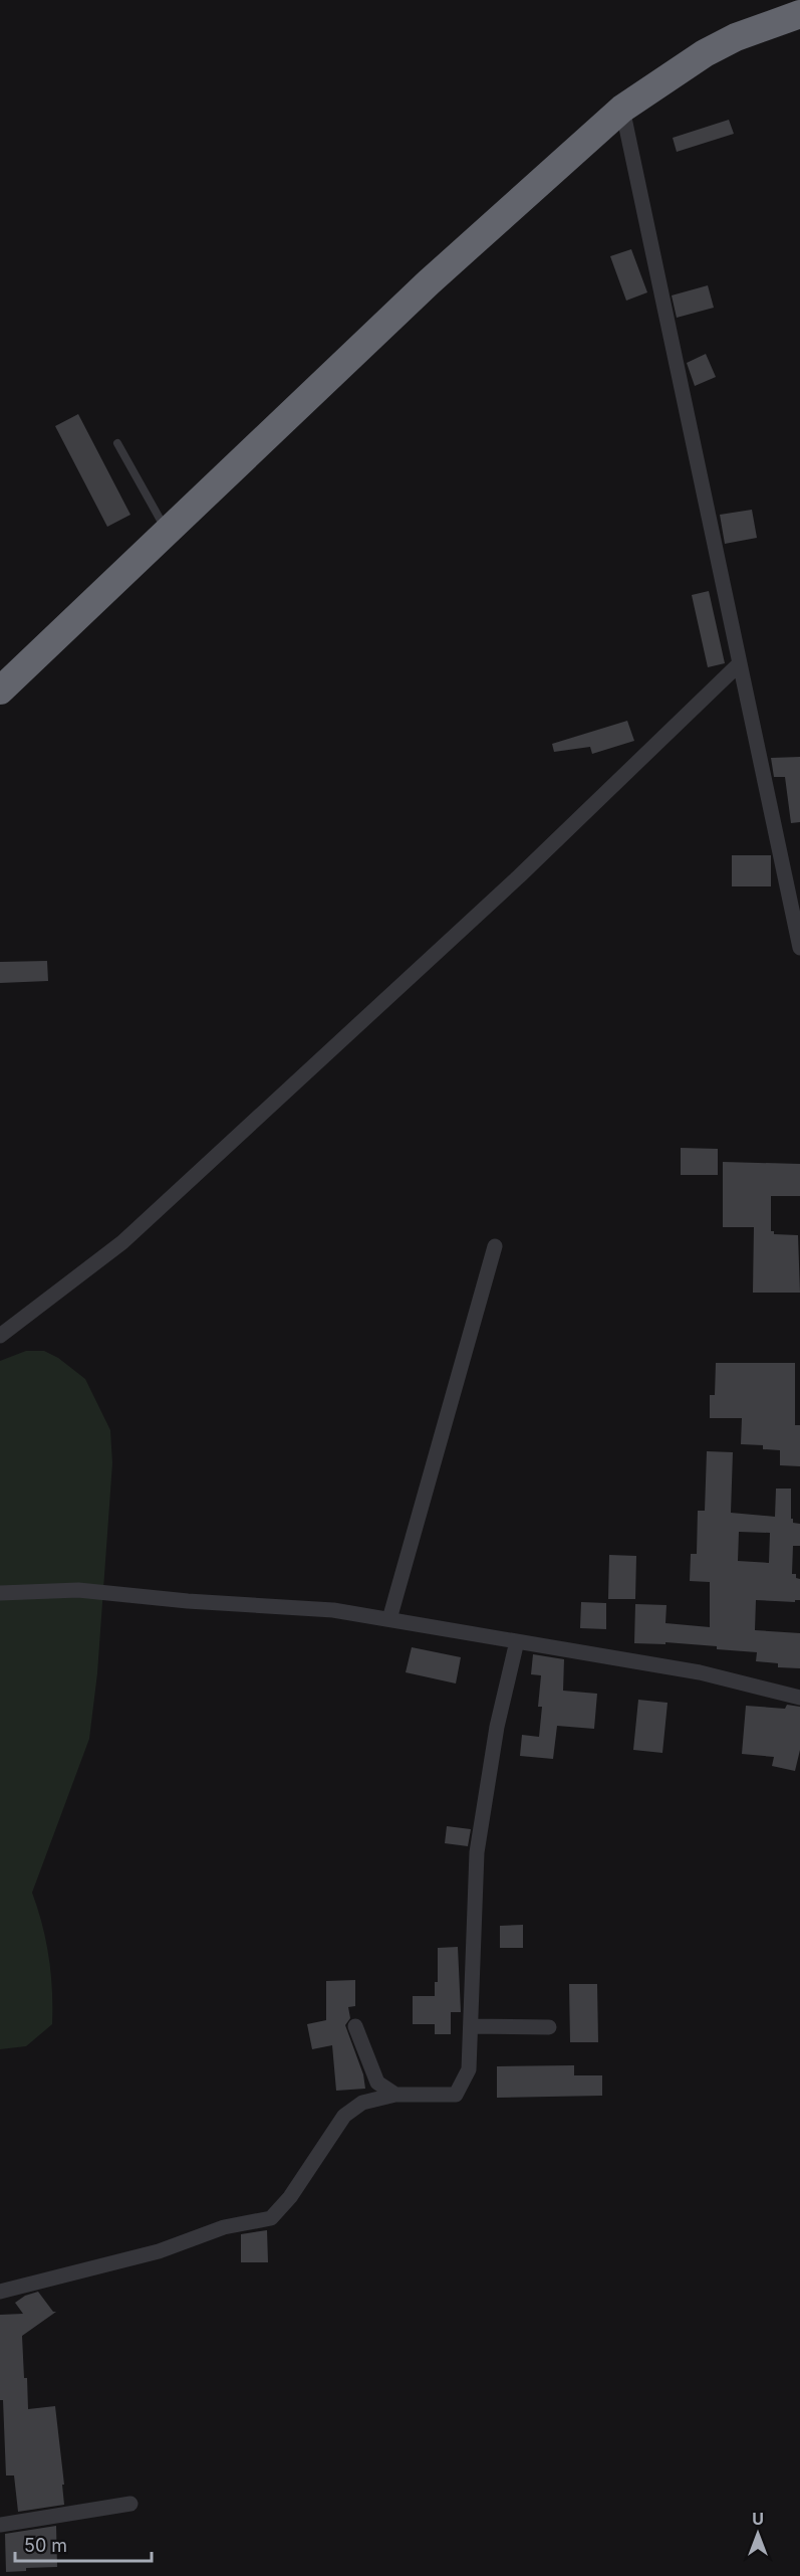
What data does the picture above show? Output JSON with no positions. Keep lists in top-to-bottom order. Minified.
{"scale_bar":"50 m","north":"top"}
